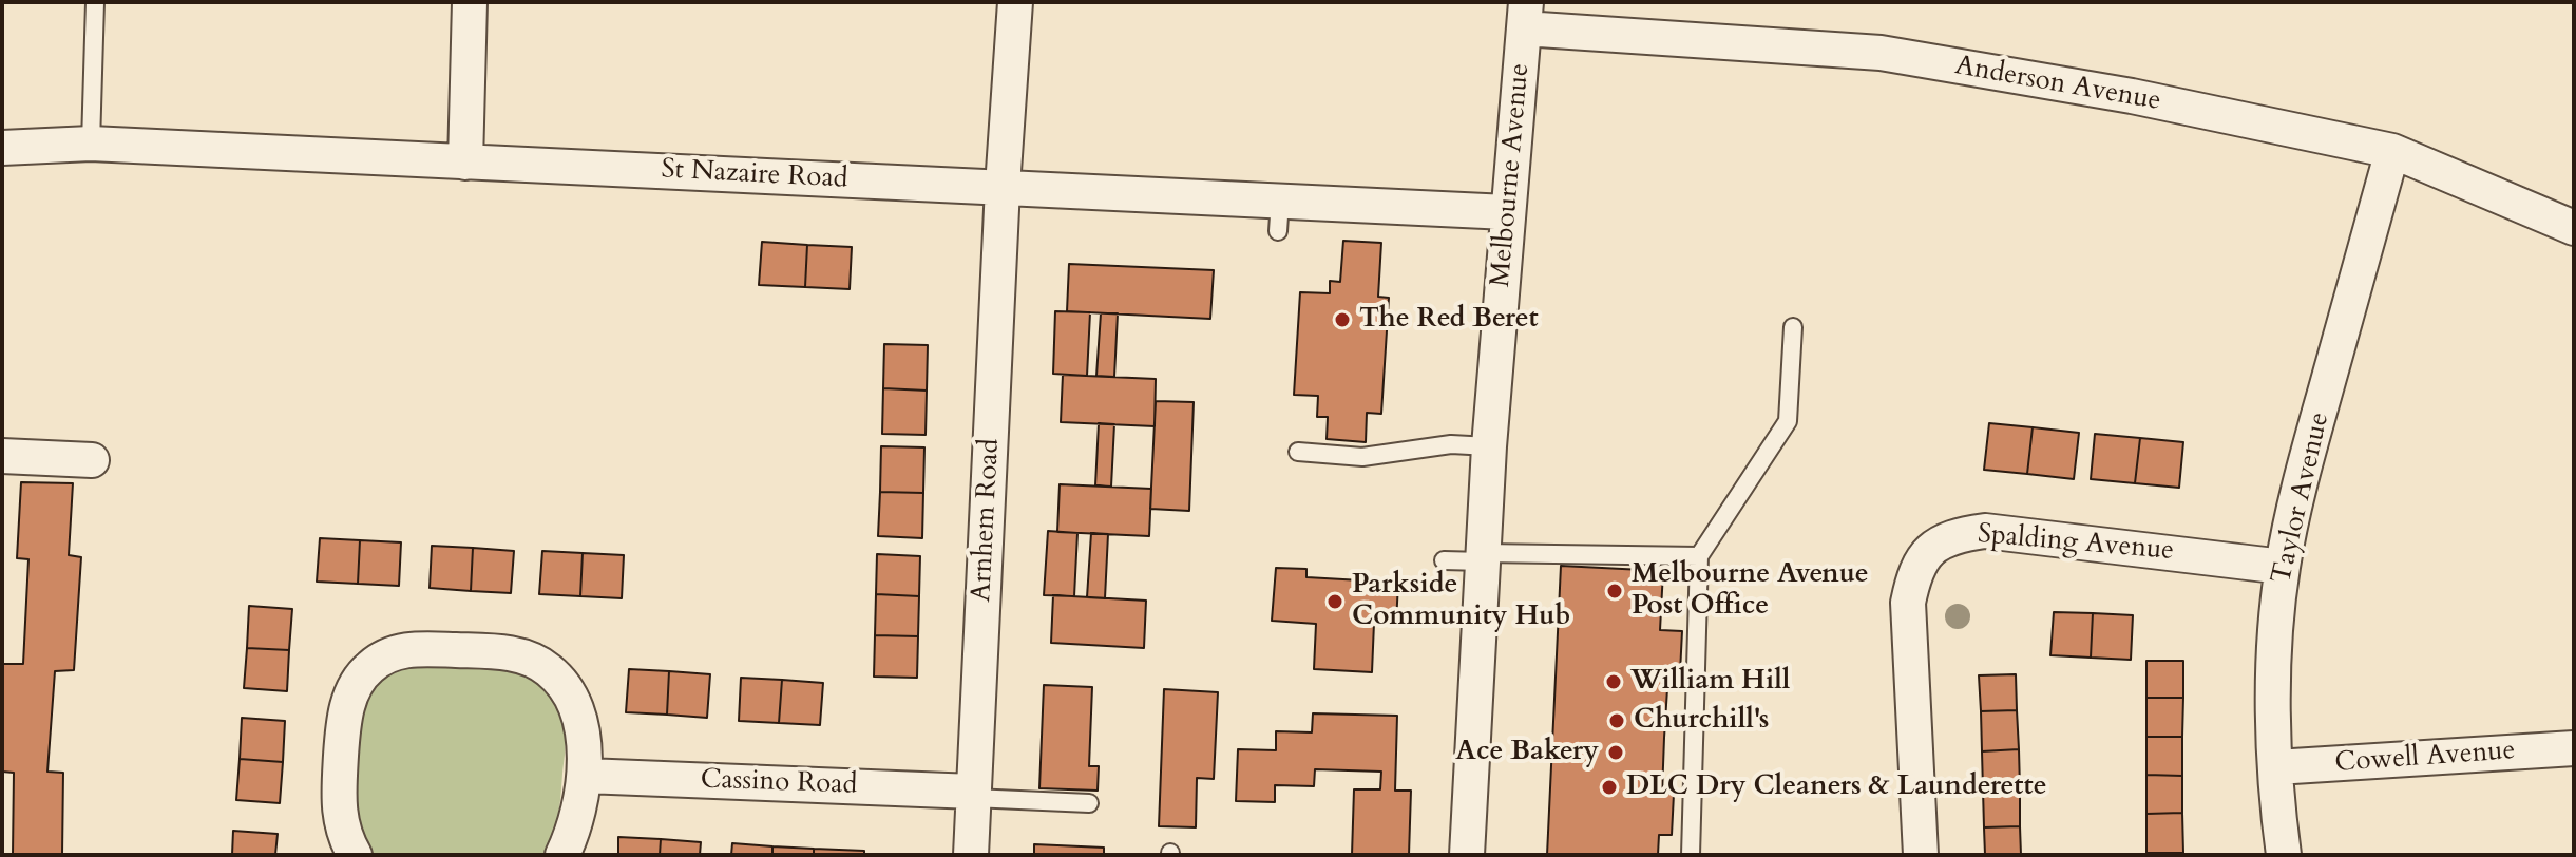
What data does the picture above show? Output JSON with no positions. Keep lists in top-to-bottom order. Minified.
{"streets":{"street":["Anderson Avenue","St Nazaire Road","Melbourne Avenue","Taylor Avenue","Arnhem Road","Spalding Avenue","Cowell Avenue","Cassino Road"]},"crossings":[["Anderson Avenue","Melbourne Avenue"],["Anderson Avenue","Taylor Avenue"],["St Nazaire Road","Melbourne Avenue"],["St Nazaire Road","Arnhem Road"],["Taylor Avenue","Spalding Avenue"],["Taylor Avenue","Cowell Avenue"],["Arnhem Road","Cassino Road"]],"places":["The Red Beret","Melbourne Avenue Post Office","Parkside Community Hub","William Hill","Churchill's","Ace Bakery","DLC Dry Cleaners & Launderette"]}
